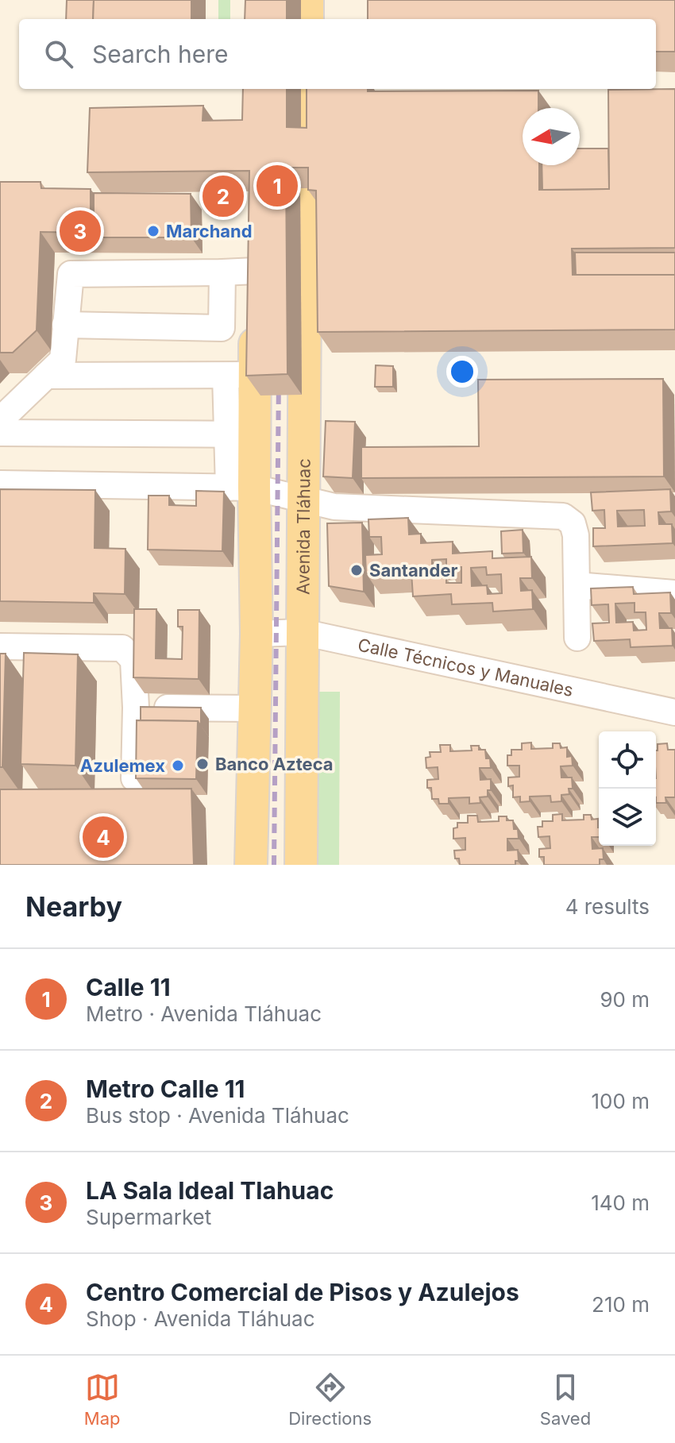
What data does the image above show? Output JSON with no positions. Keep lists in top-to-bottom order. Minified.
{"streets":{"main road":["Avenida Tláhuac"],"street":["Calle Técnicos y Manuales"]},"crossings":[["Avenida Tláhuac","Calle Técnicos y Manuales"]],"places":["Marchand","Santander","Banco Azteca","Azulemex"],"north":"left","page":{"search":"Search here","pins":["1","2","3","4"],"heading":["Nearby","4 results"],"list":[{"mark":"1","name":"Calle 11","note":"Metro · Avenida Tláhuac","value":"90 m"},{"mark":"2","name":"Metro Calle 11","note":"Bus stop · Avenida Tláhuac","value":"100 m"},{"mark":"3","name":"LA Sala Ideal Tlahuac","note":"Supermarket","value":"140 m"},{"mark":"4","name":"Centro Comercial de Pisos y Azulejos","note":"Shop · Avenida Tláhuac","value":"210 m"}],"nav":["Map","Directions","Saved"]}}
